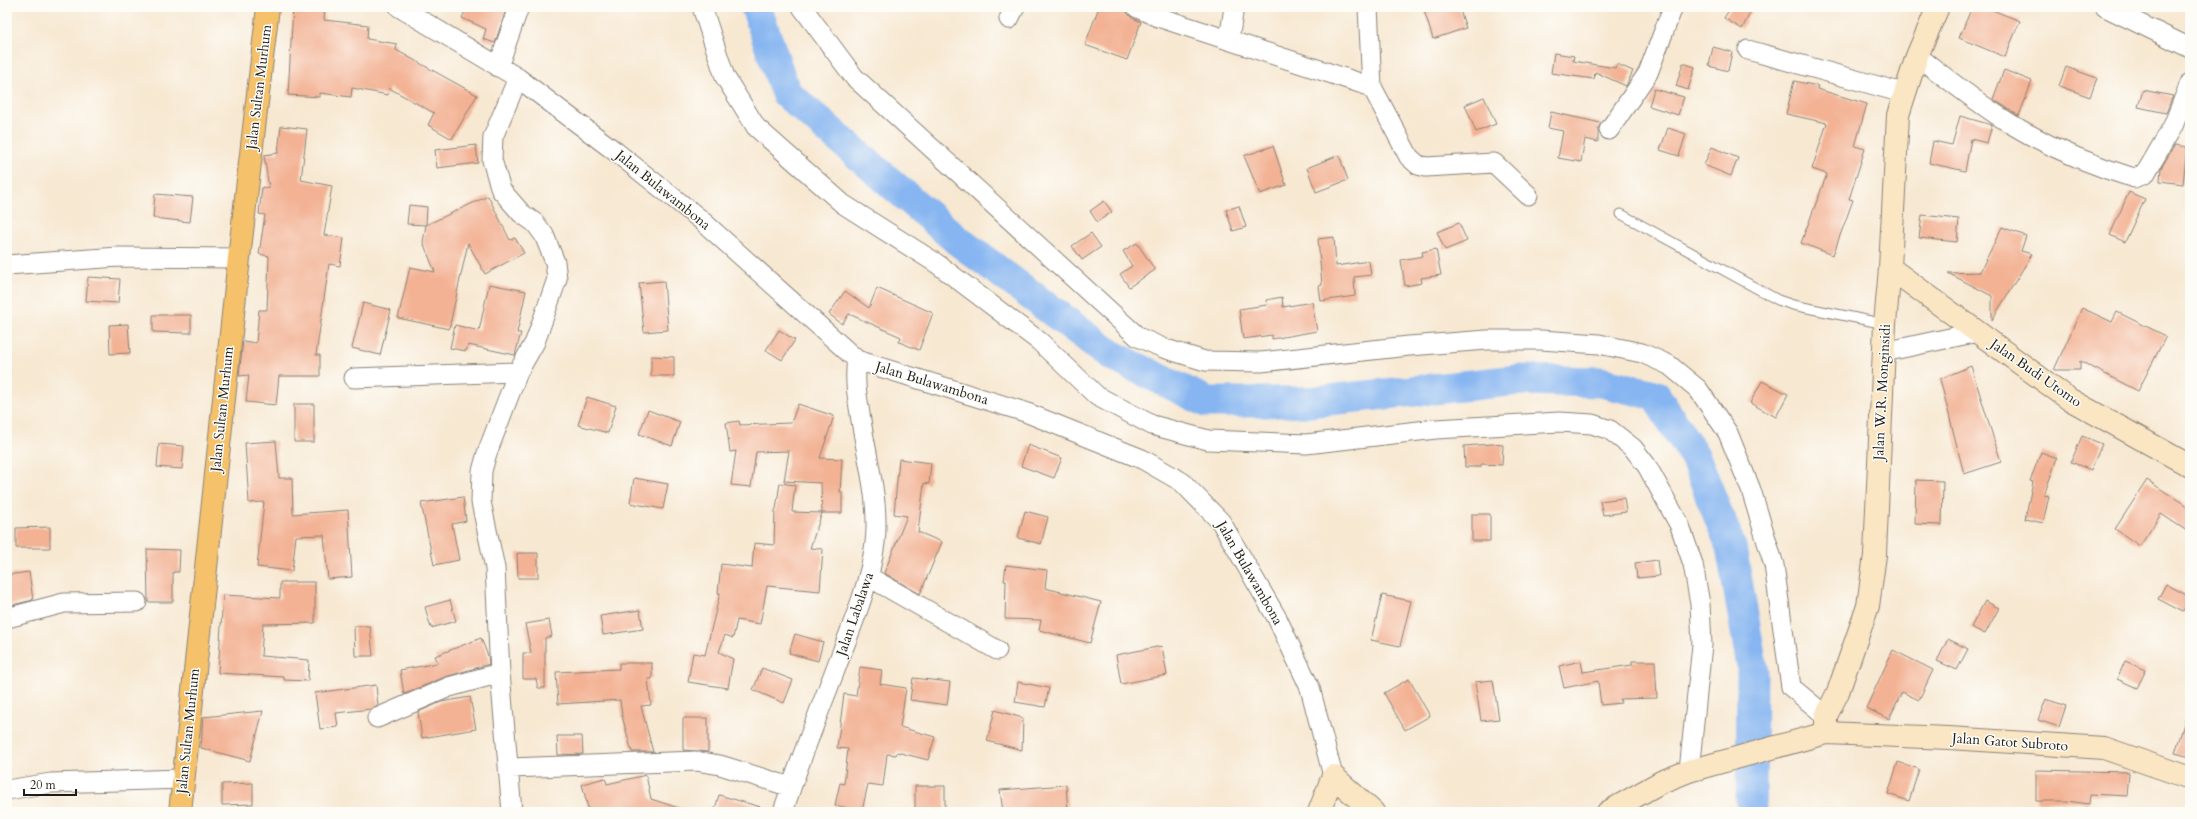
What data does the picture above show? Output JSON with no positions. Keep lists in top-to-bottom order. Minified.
{"streets":{"highway":["Jalan Sultan Murhum"],"main road":["Jalan Budi Utomo","Jalan W.R. Monginsidi","Jalan Gatot Subroto"],"street":["Jalan Bulawambona","Jalan Labalawa"]},"crossings":[["Jalan Bulawambona","Jalan Labalawa"],["Jalan Budi Utomo","Jalan W.R. Monginsidi"],["Jalan W.R. Monginsidi","Jalan Gatot Subroto"]],"scale_bar":"20 m"}
